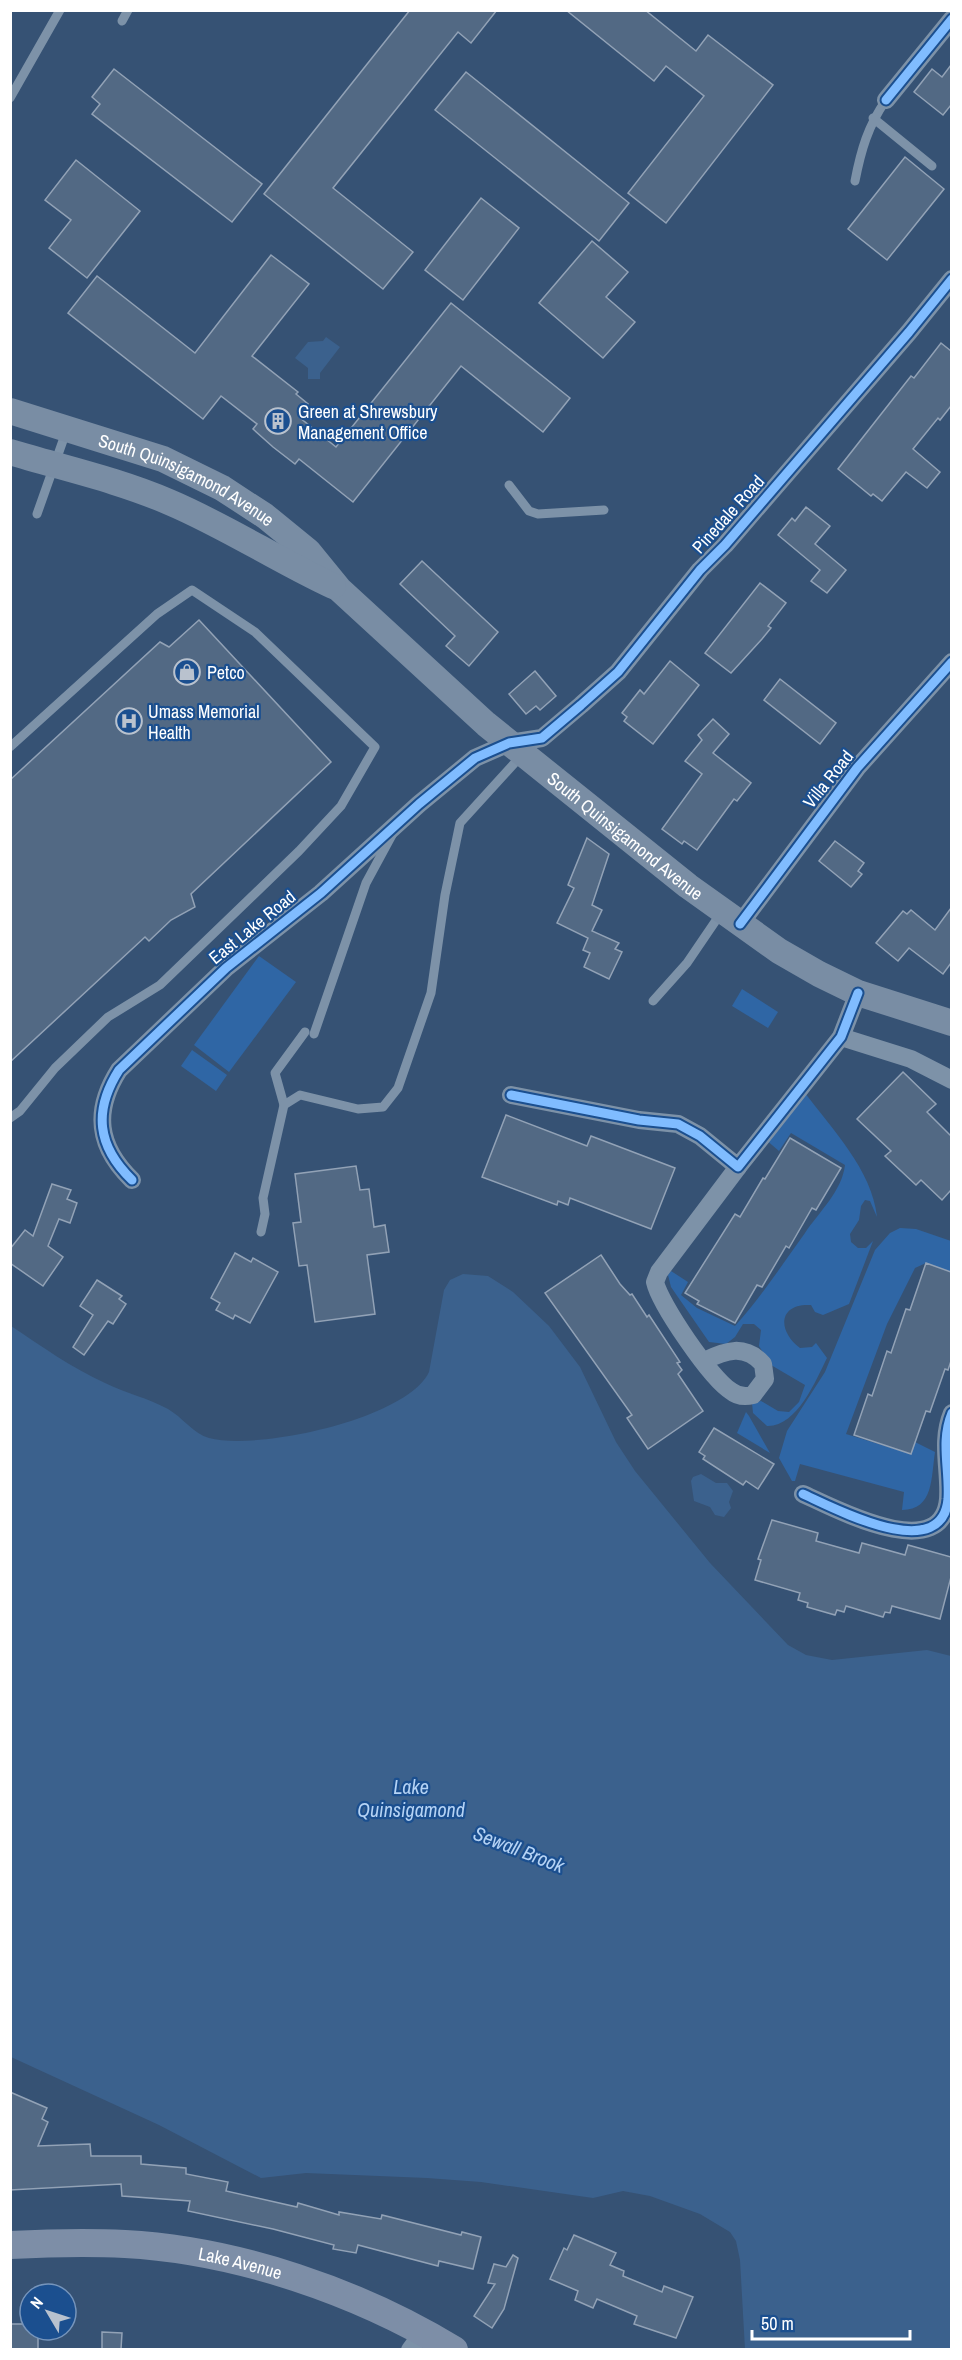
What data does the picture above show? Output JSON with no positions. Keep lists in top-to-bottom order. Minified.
{"streets":{"main road":["South Quinsigamond Avenue","Lake Avenue"],"street":["Pinedale Road","Villa Road","East Lake Road"]},"crossings":[["South Quinsigamond Avenue","Pinedale Road"],["South Quinsigamond Avenue","Villa Road"],["South Quinsigamond Avenue","East Lake Road"],["Pinedale Road","East Lake Road"]],"water":["Lake Quinsigamond","Sewall Brook"],"places":{"building":["Green at Shrewsbury Management Office"],"shop":["Petco"],"hospital":["Umass Memorial Health"]},"scale_bar":"50 m","north":"top left"}
